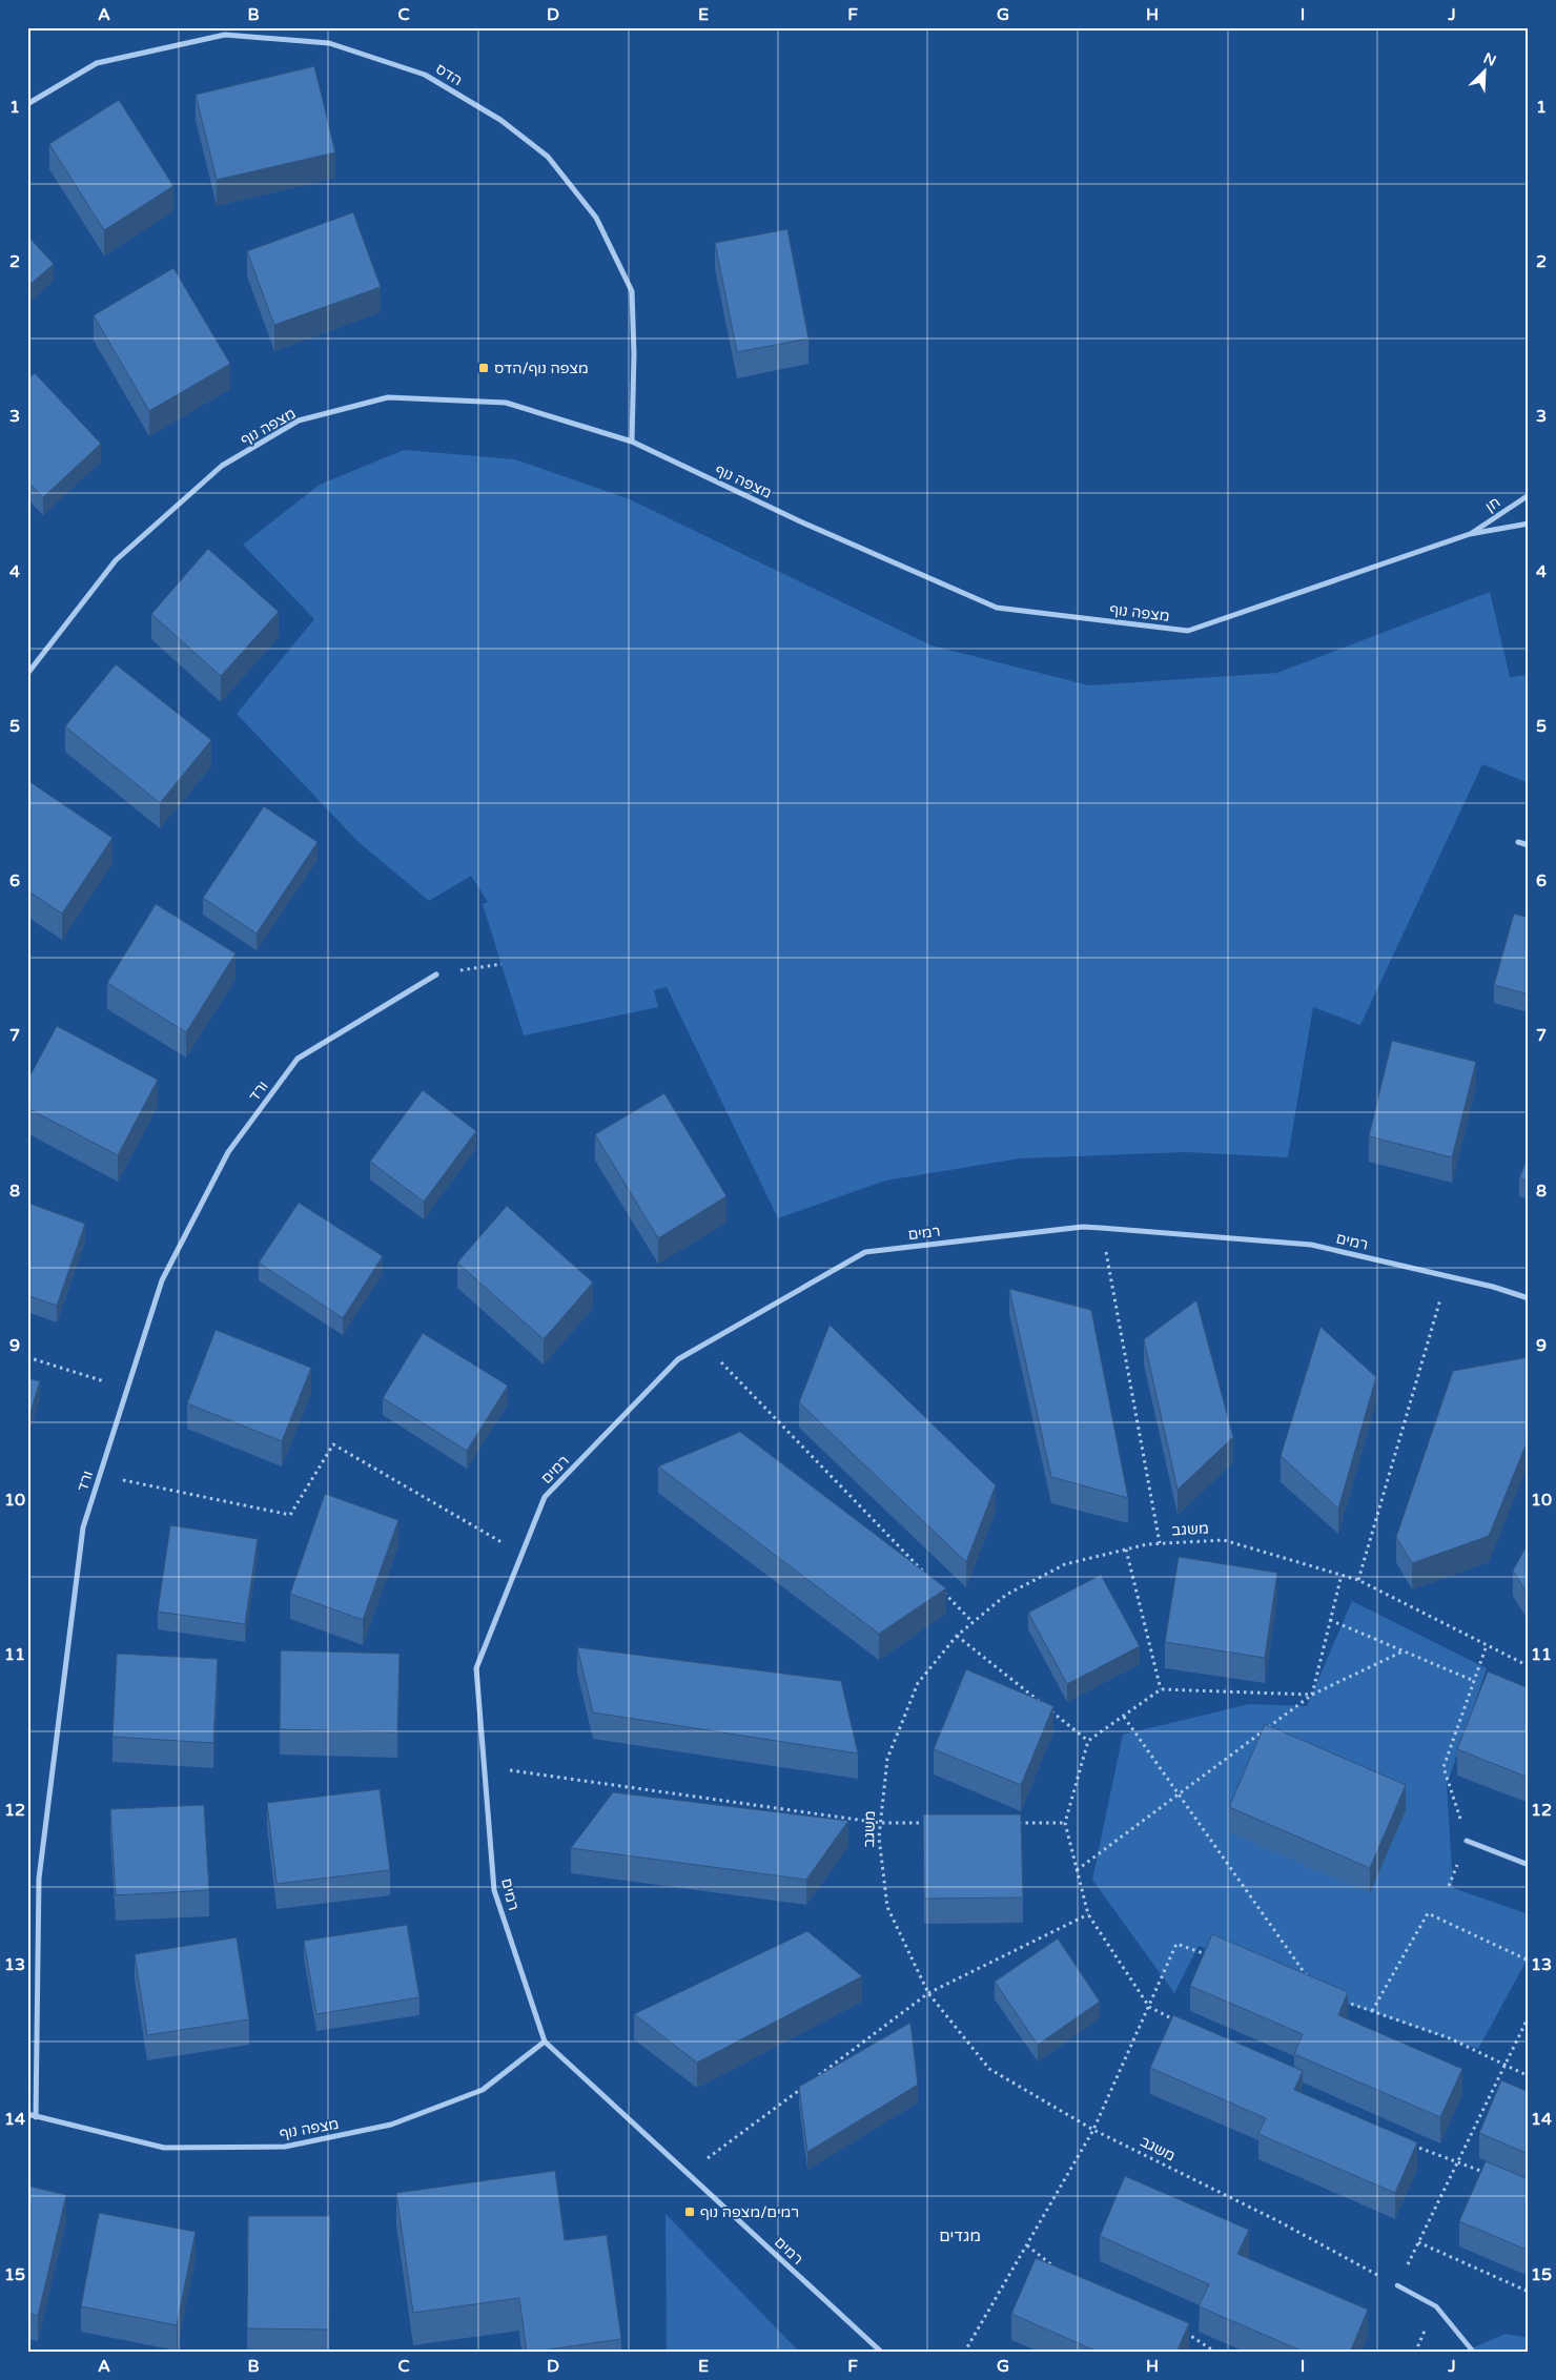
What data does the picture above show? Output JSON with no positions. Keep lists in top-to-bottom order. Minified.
{"streets":{"street":["הדס","מצפה נוף","חן","ורד","רמים"],"path":["משגב"]},"crossings":[["הדס","מצפה נוף"],["מצפה נוף","חן"],["מצפה נוף","ורד"],["מצפה נוף","רמים"]],"districts":["מגדים"],"places":{"transit":["מצפה נוף/הדס","רמים/מצפה נוף"]},"north":"top right","grid":{"columns":["A","B","C","D","E","F","G","H","I","J"],"rows":["1","2","3","4","5","6","7","8","9","10","11","12","13","14","15"]}}
